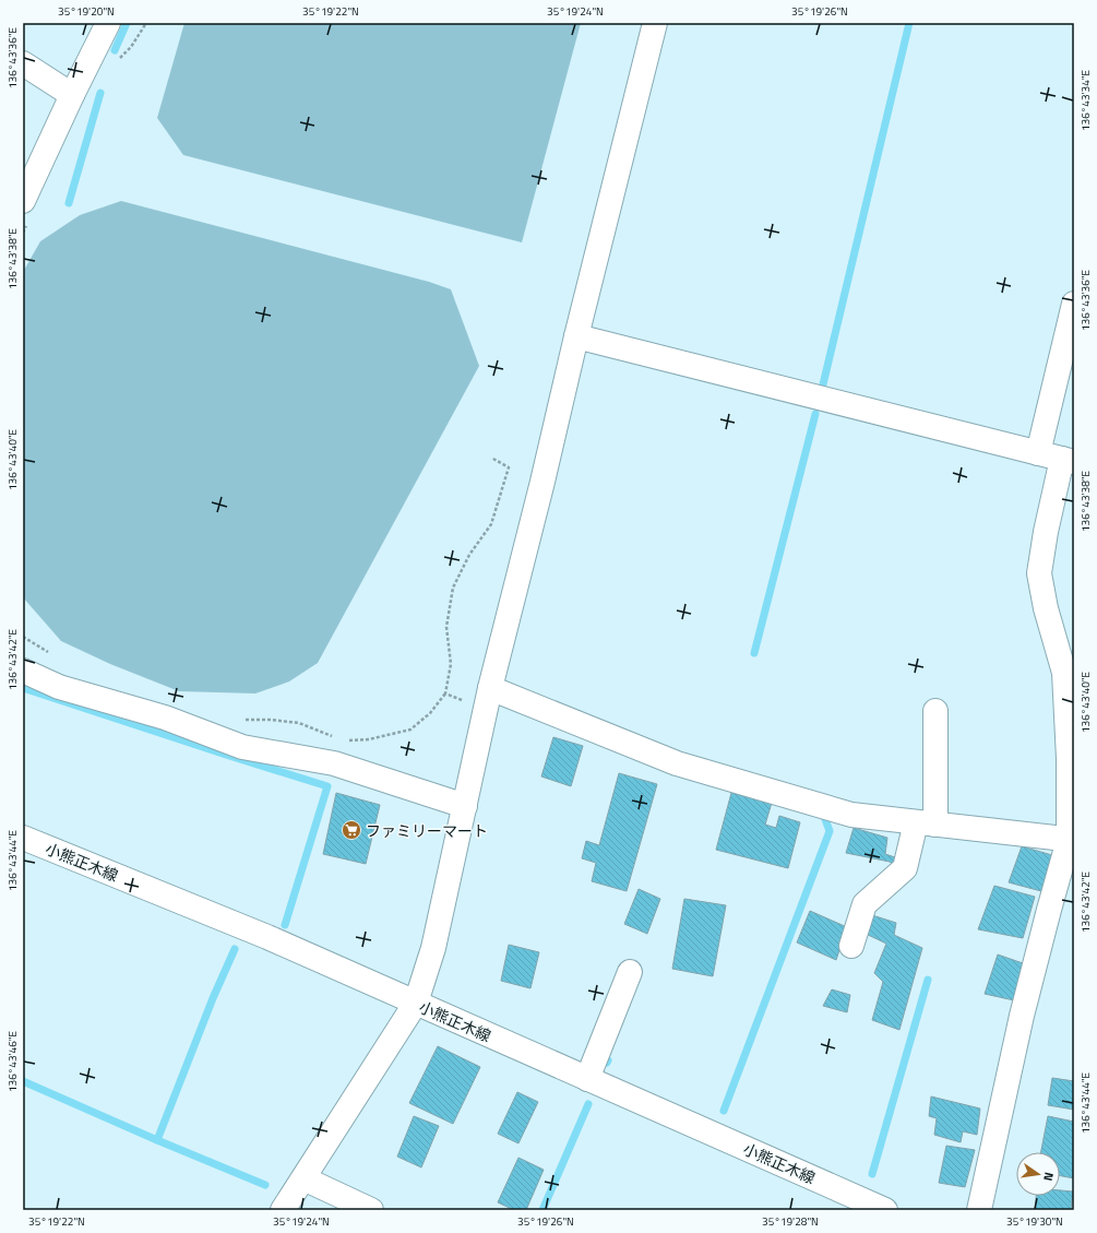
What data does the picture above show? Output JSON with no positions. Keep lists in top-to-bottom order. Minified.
{"streets":{"street":["小熊正木線"]},"places":{"supermarket":["ファミリーマート"]},"north":"right","coordinates":["35°19'20\"N","35°19'22\"N","35°19'24\"N","35°19'26\"N","136°43'36\"E","136°43'34\"E","136°43'38\"E","136°43'40\"E","136°43'42\"E","136°43'44\"E","136°43'46\"E","35°19'28\"N","35°19'30\"N"]}
